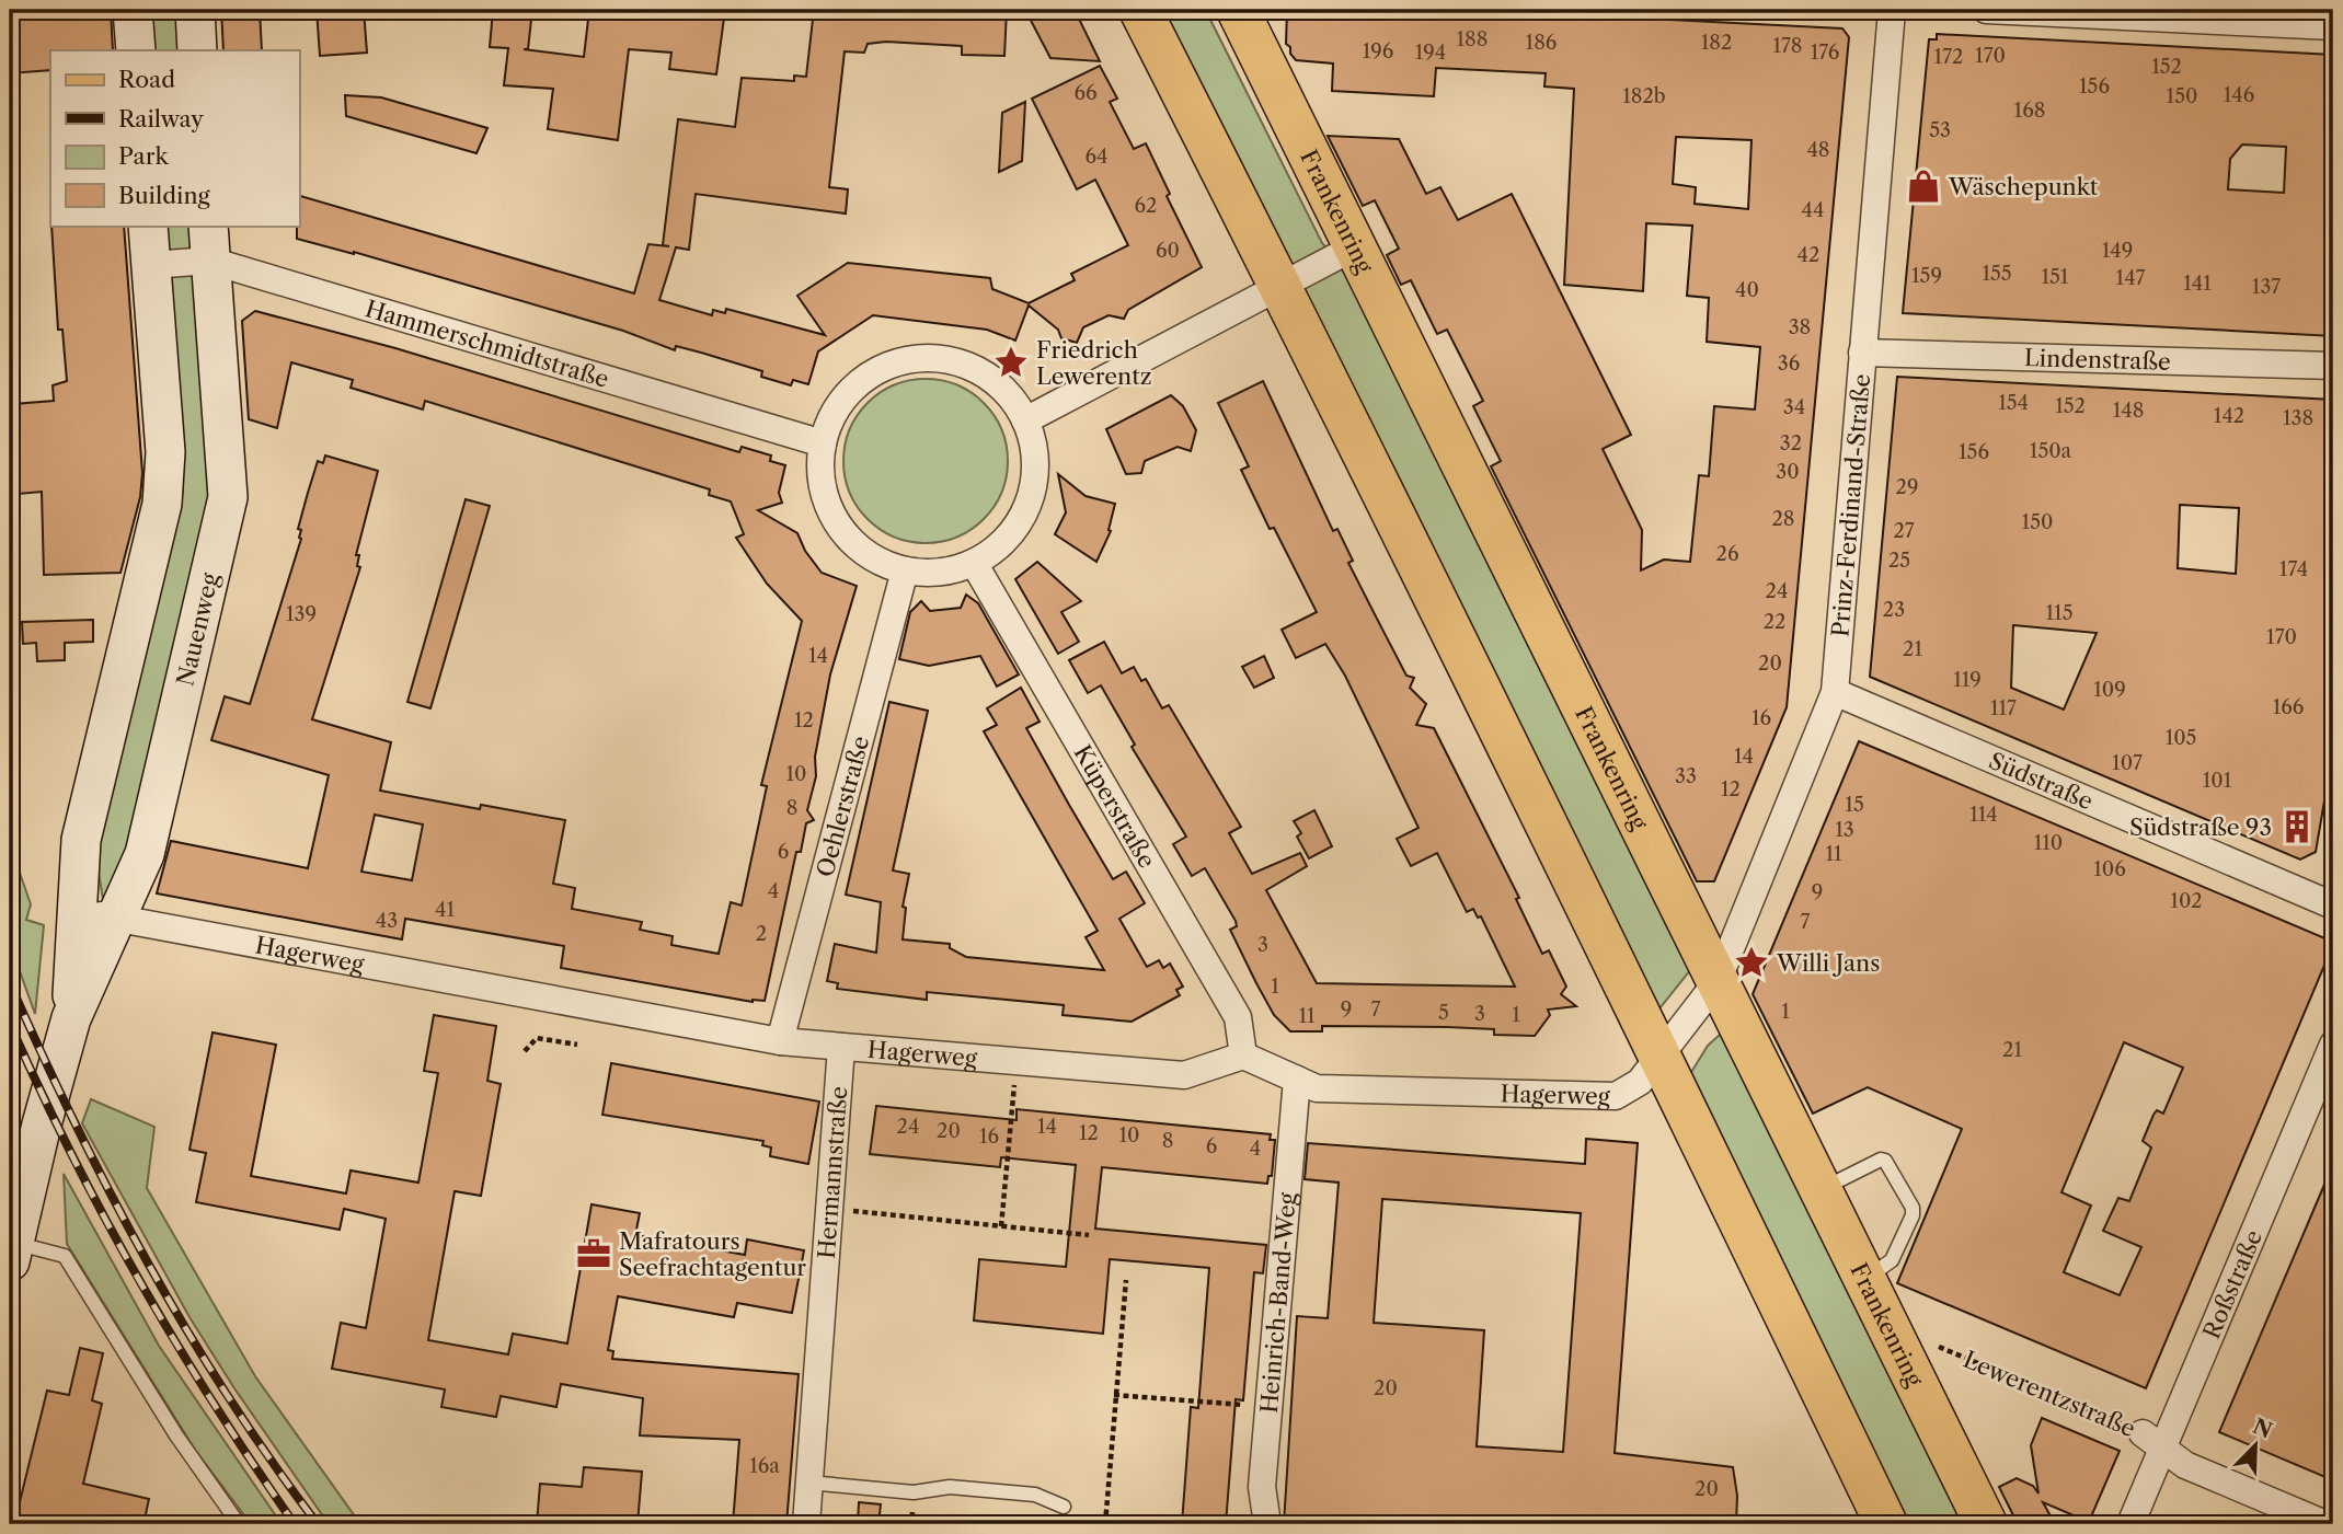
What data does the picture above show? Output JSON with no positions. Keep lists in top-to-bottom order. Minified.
{"streets":{"main road":["Frankenring"],"street":["Hammerschmidtstraße","Lindenstraße","Prinz-Ferdinand-Straße","Nauenweg","Südstraße","Oehlerstraße","Küperstraße","Hagerweg","Hermannstraße","Roßstraße","Heinrich-Band-Weg","Lewerentzstraße"]},"crossings":[["Frankenring","Prinz-Ferdinand-Straße"],["Frankenring","Hagerweg"],["Frankenring","Lewerentzstraße"],["Hammerschmidtstraße","Nauenweg"],["Hammerschmidtstraße","Oehlerstraße"],["Hammerschmidtstraße","Küperstraße"],["Lindenstraße","Prinz-Ferdinand-Straße"],["Prinz-Ferdinand-Straße","Südstraße"],["Prinz-Ferdinand-Straße","Hagerweg"],["Nauenweg","Hagerweg"],["Oehlerstraße","Küperstraße"],["Oehlerstraße","Hagerweg"],["Küperstraße","Hagerweg"],["Hagerweg","Hermannstraße"],["Hagerweg","Heinrich-Band-Weg"],["Roßstraße","Lewerentzstraße"]],"places":{"shop":["Wäschepunkt"],"place":["Friedrich Lewerentz","Willi Jans"],"building":["Südstraße 93"],"office":["Mafratours Seefrachtagentur"]},"house_numbers":["188","186","182","178","196","194","176","170","172","152","156","66","146","182b","150","168","53","48","64","62","44","60","149","42","155","159","151","147","141","137","40","38","36","154","152","34","148","142","138","32","150a","156","30","29","28","150","27","26","25","174","24","23","115","139","22","170","21","14","20","119","109","166","117","16","12","105","14","107","10","33","101","12","15","8","114","13","110","6","11","106","4","9","102","41","43","7","2","3","1","9","7","1","5","3","1","11","21","24","14","20","12","10","16","8","6","4","20","16a","20"],"legend":["Road","Railway","Park","Building"],"north":"top right"}
